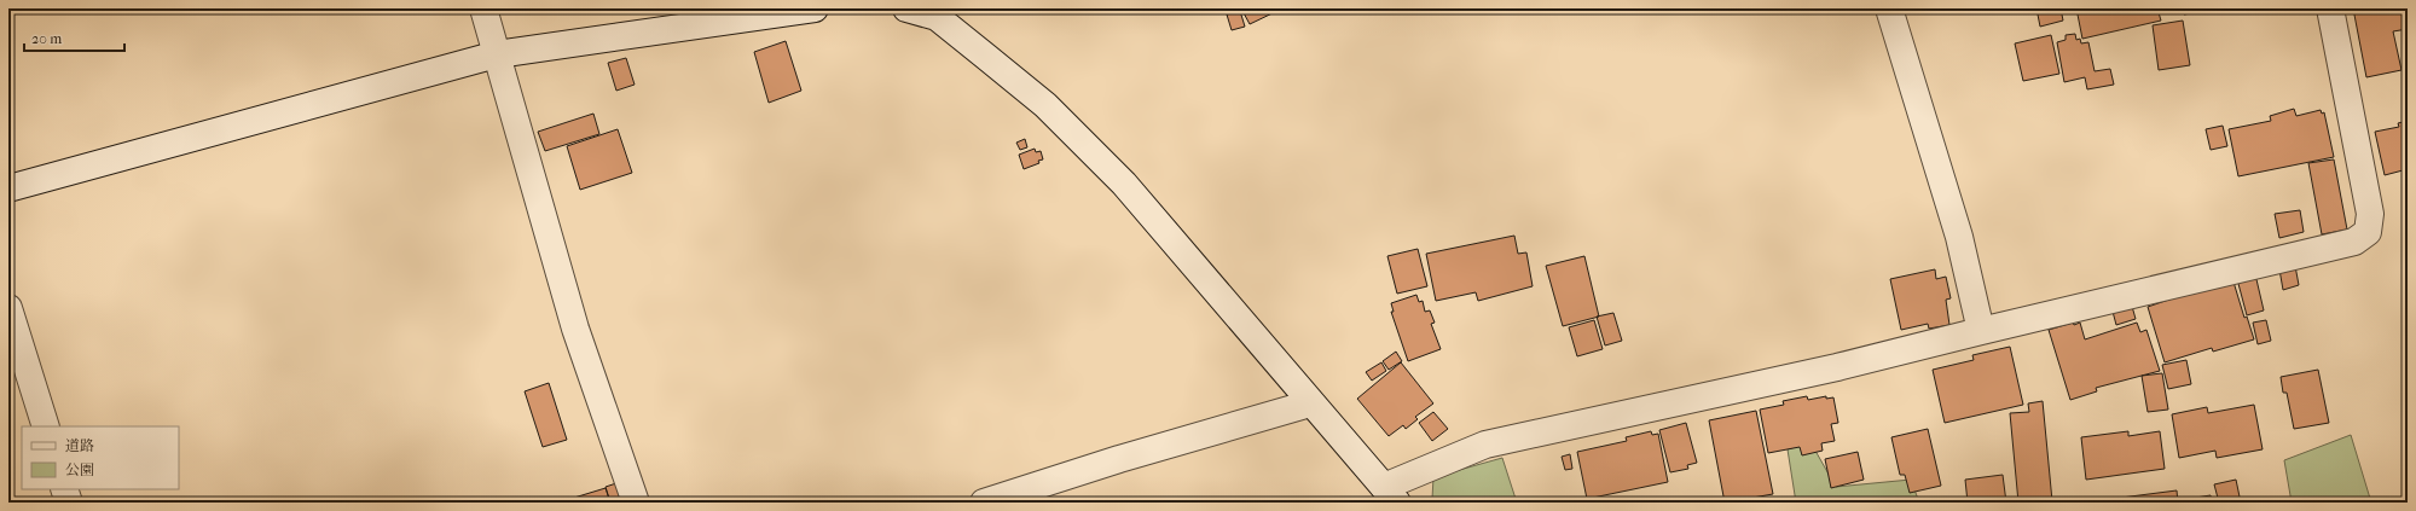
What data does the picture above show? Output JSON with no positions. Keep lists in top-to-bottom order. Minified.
{"legend":["道路","公園"],"scale_bar":"20 m"}
